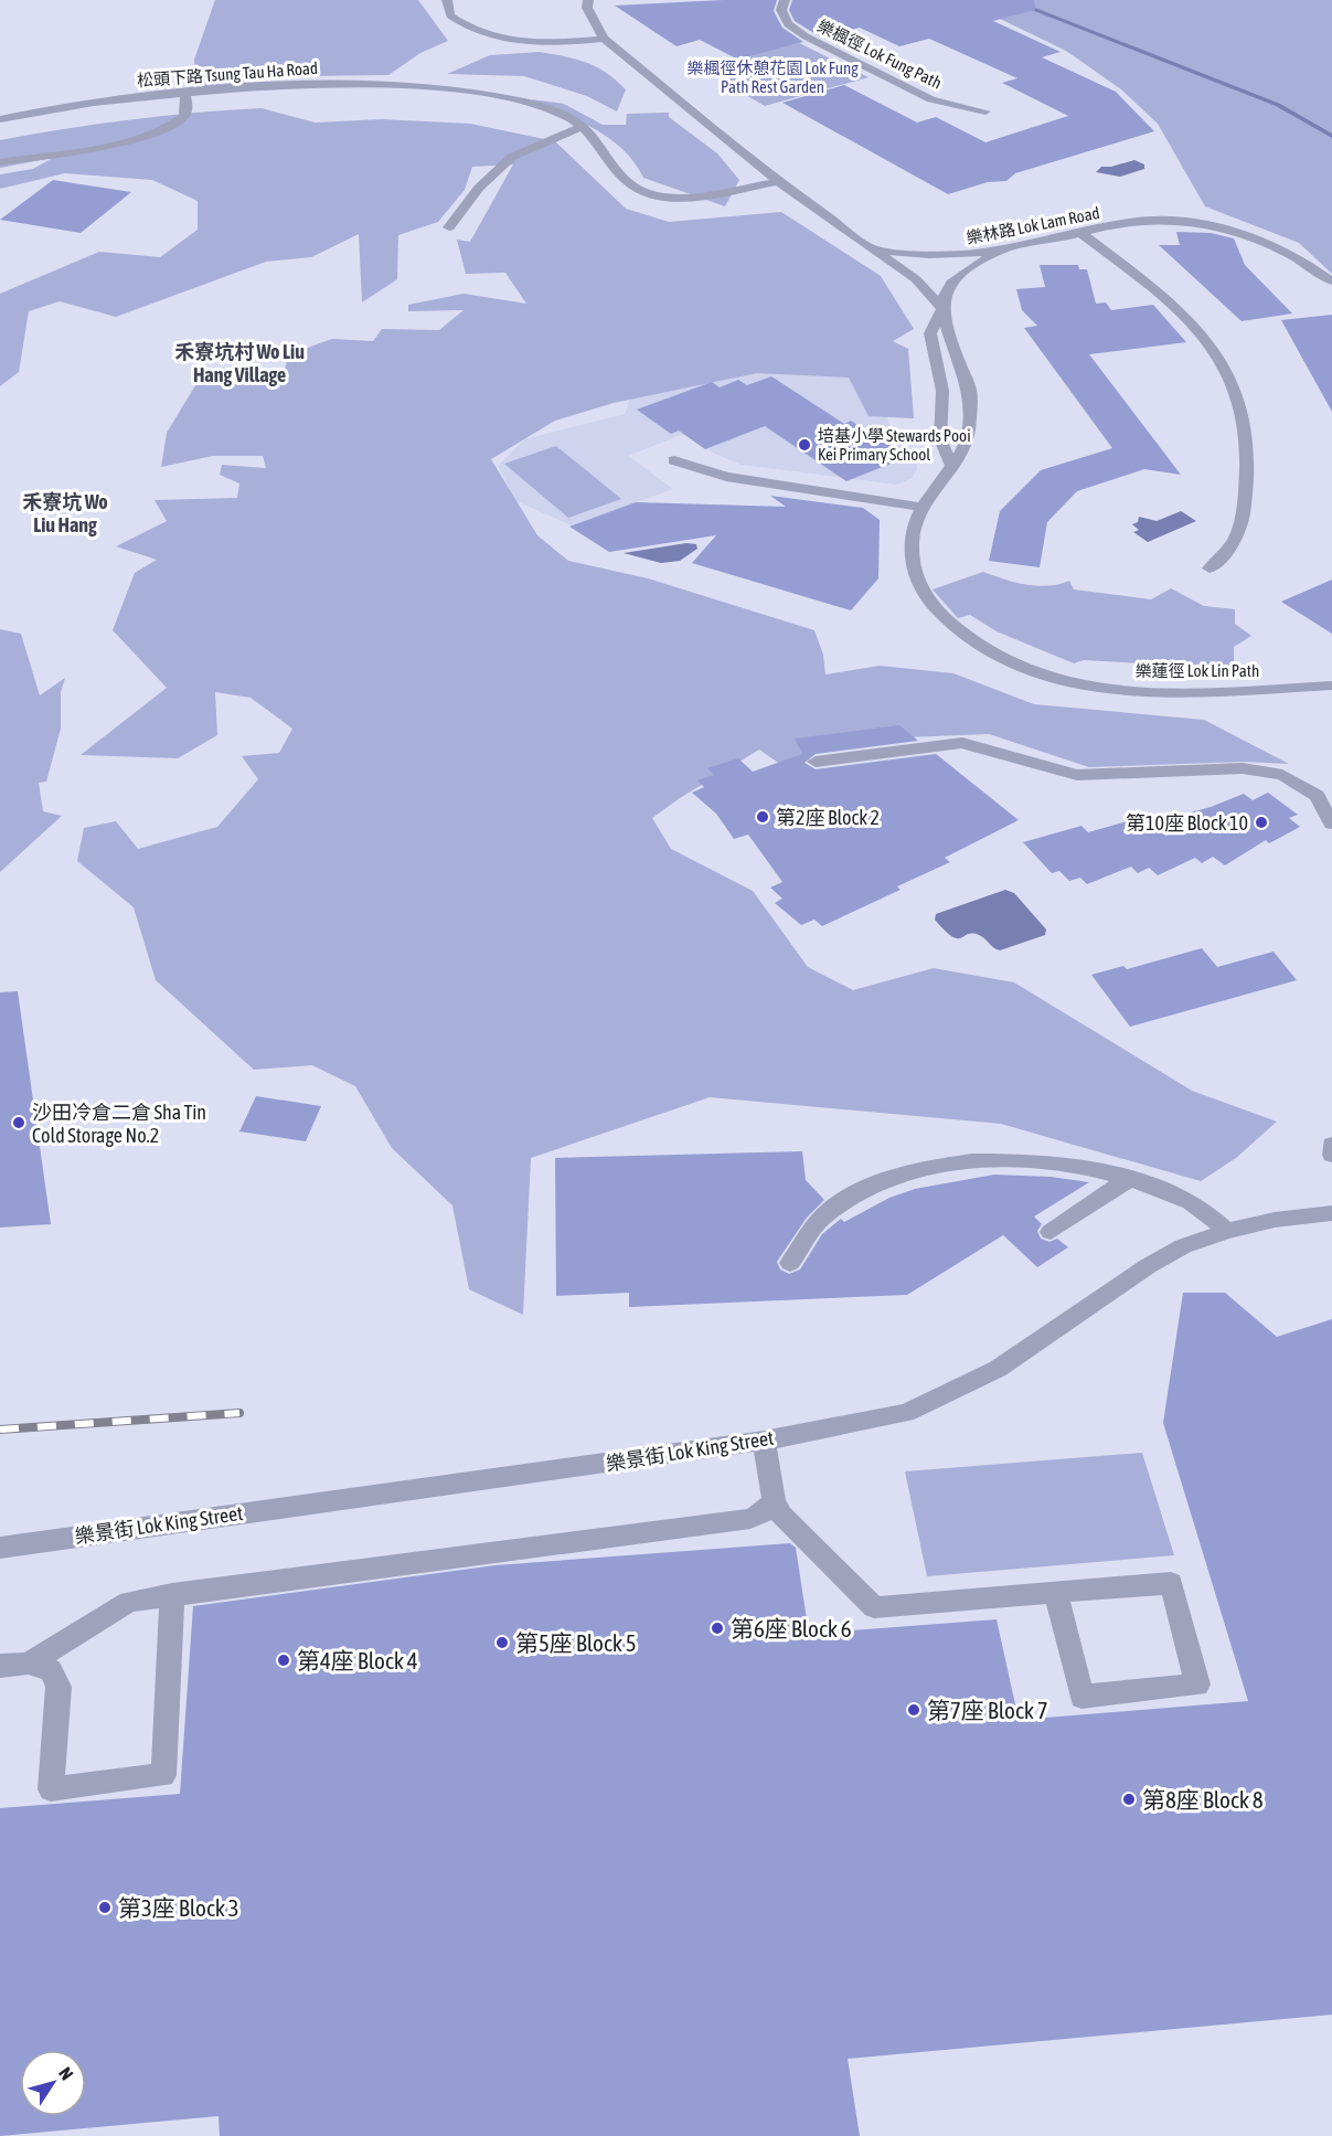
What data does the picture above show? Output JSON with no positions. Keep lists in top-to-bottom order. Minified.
{"streets":{"street":["樂楓徑 Lok Fung Path","松頭下路 Tsung Tau Ha Road","樂林路 Lok Lam Road","樂蓮徑 Lok Lin Path","樂景街 Lok King Street"]},"crossings":[["松頭下路 Tsung Tau Ha Road","樂林路 Lok Lam Road"],["樂林路 Lok Lam Road","樂蓮徑 Lok Lin Path"]],"districts":["禾寮坑村 Wo Liu Hang Village","禾寮坑 Wo Liu Hang"],"parks":["樂楓徑休憩花園 Lok Fung Path Rest Garden"],"places":["培基小學 Stewards Pooi Kei Primary School","第2座 Block 2","第10座 Block 10","沙田冷倉二倉 Sha Tin Cold Storage No.2","第6座 Block 6","第5座 Block 5","第4座 Block 4","第7座 Block 7","第8座 Block 8","第3座 Block 3"],"north":"top right"}
